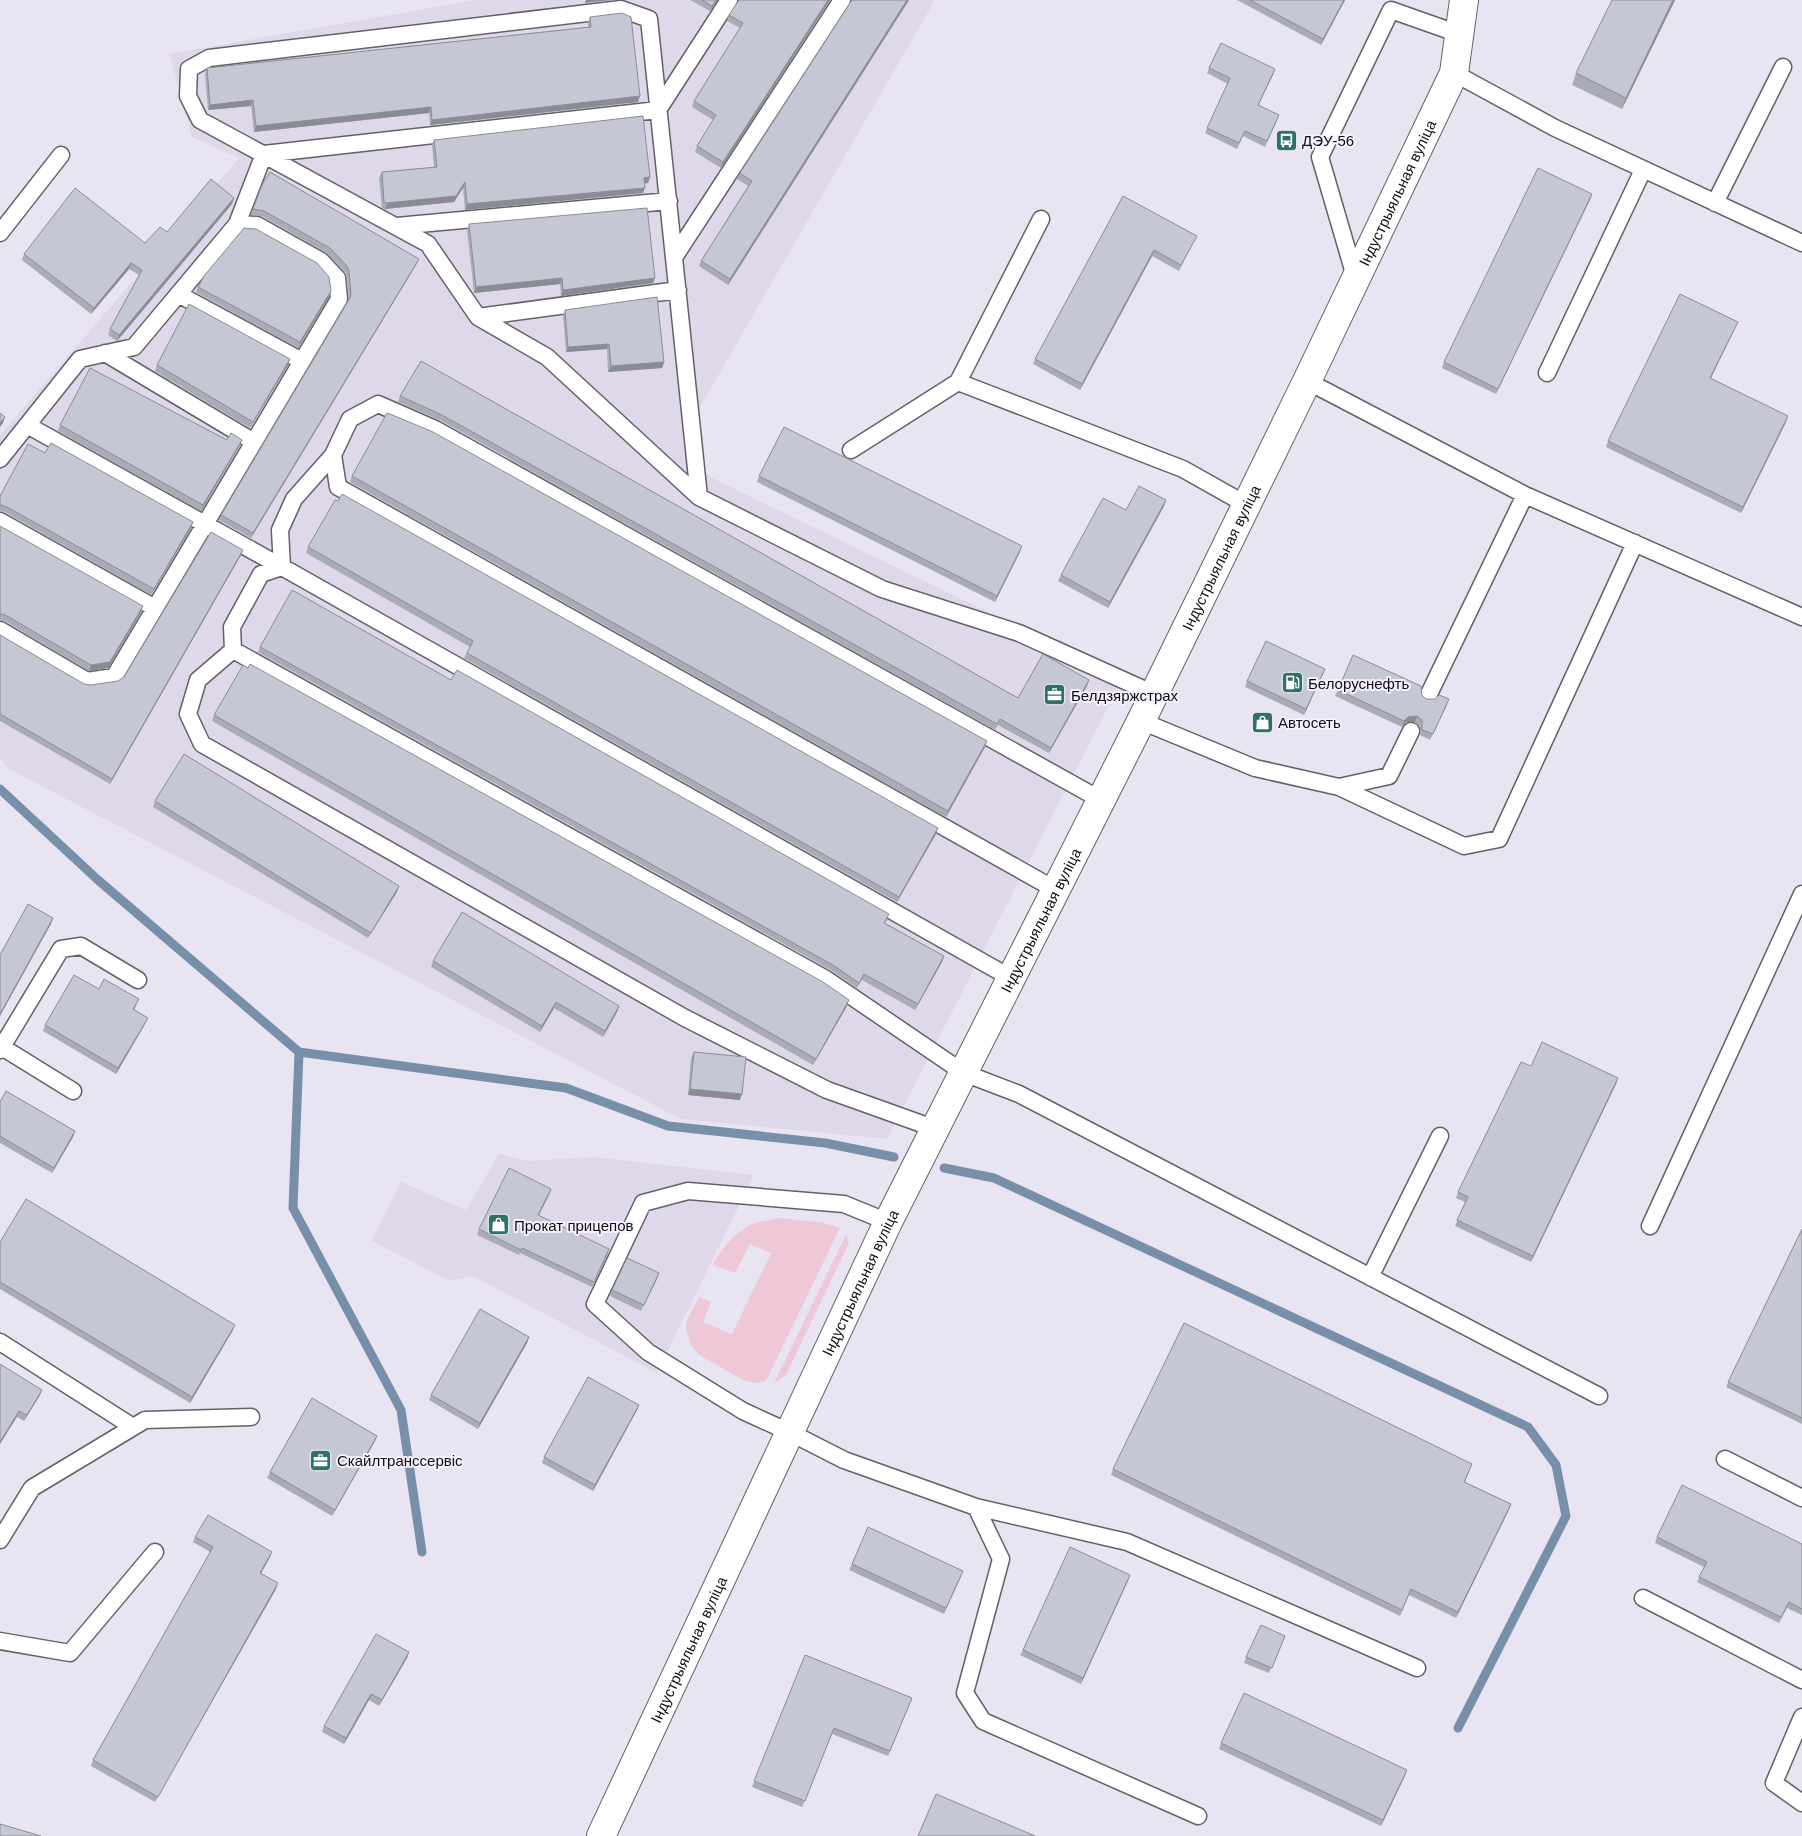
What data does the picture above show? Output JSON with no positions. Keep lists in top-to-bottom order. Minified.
{"streets":{"street":["Індустрыяльная вуліца"]},"places":{"bus stop":["ДЭУ-56"],"fuel station":["Белоруснефть"],"office":["Белдзяржстрах","Скайлтранссервіс"],"shop":["Автосеть","Прокат прицепов"]}}
